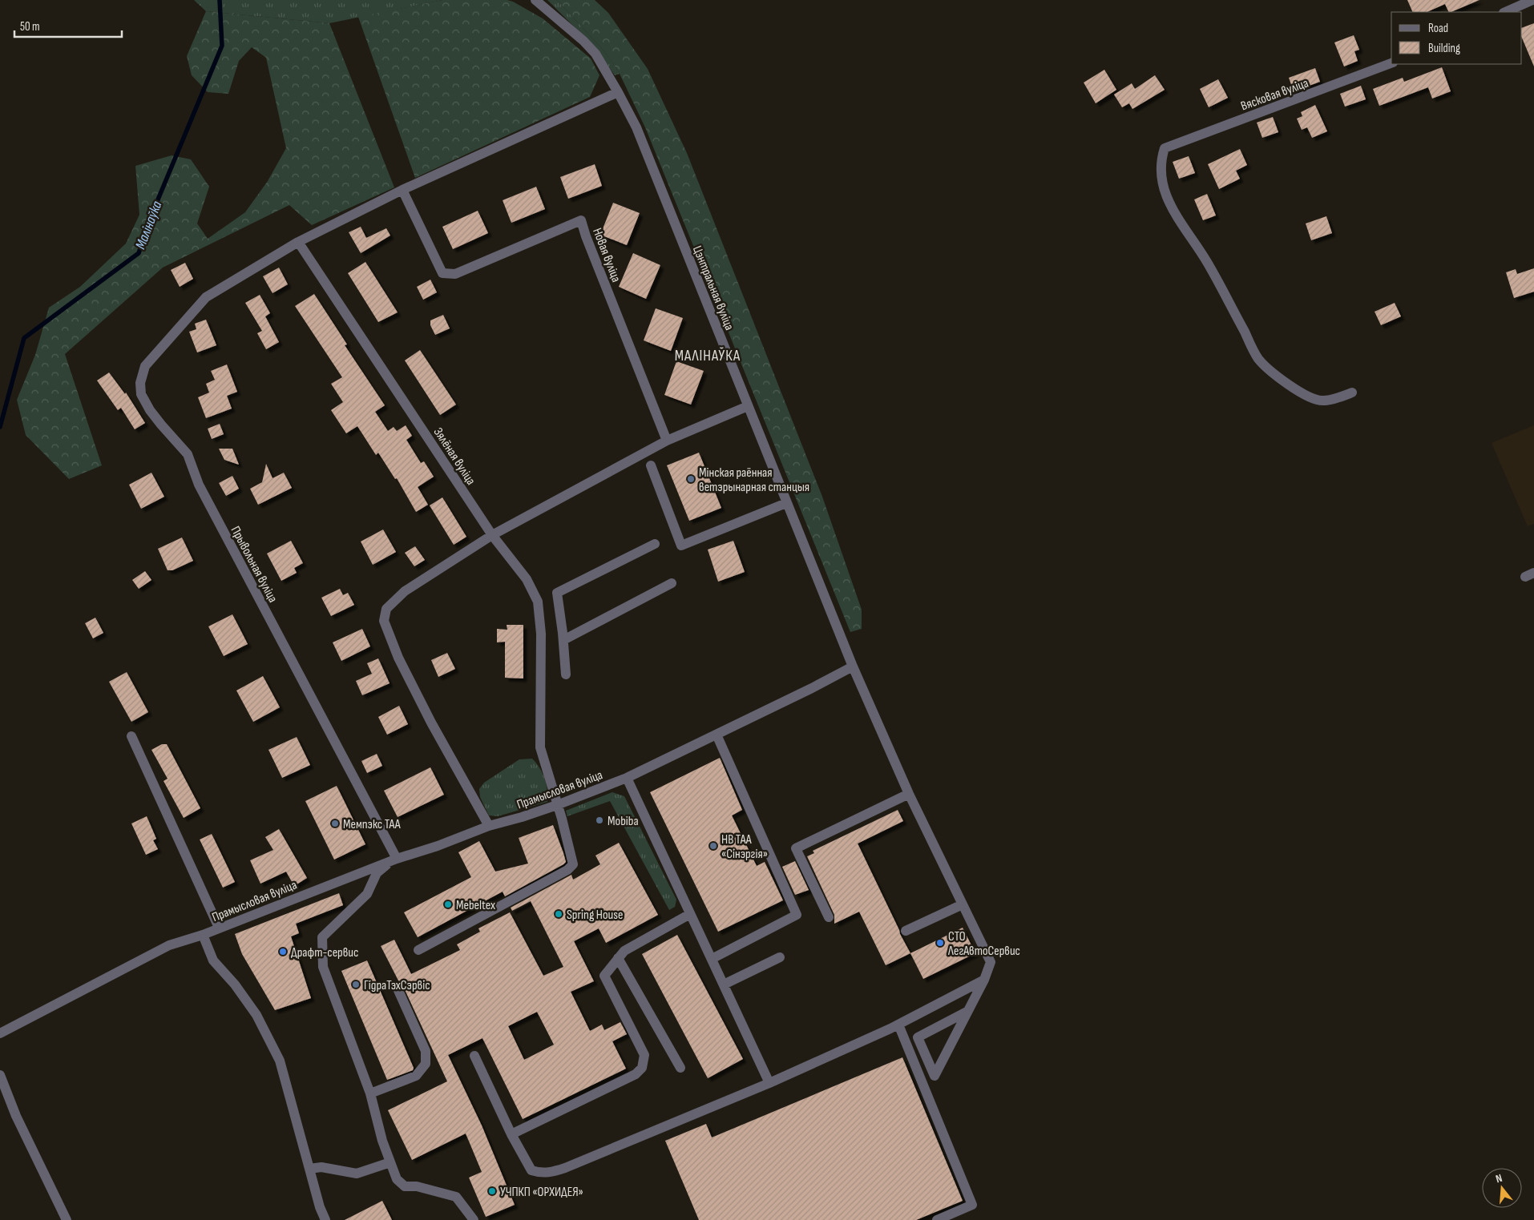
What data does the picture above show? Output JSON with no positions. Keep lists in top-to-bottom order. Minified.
{"streets":{"street":["Вясковая вуліца","Новая вуліца","Цэнтральная вуліца","Зялёная вуліца","Прывольная вуліца","Прамысловая вуліца"]},"crossings":[["Цэнтральная вуліца","Прамысловая вуліца"],["Зялёная вуліца","Прывольная вуліца"],["Зялёная вуліца","Прамысловая вуліца"],["Прывольная вуліца","Прамысловая вуліца"]],"districts":["МАЛІНАЎКА"],"water":["Малінаўка"],"places":["Мінская раённая ветэрынарная станцыя","Mobiba","Мемпэкс ТАА","НВ ТАА «Сінэргія»","Mebeltex","Spring House","СТО ЛегАвтоСервис","Драфт-сервис","ГідраТэхСэрвіс","УЧПКП «ОРХИДЕЯ»"],"legend":["Road","Building"],"scale_bar":"50 m","north":"top"}
